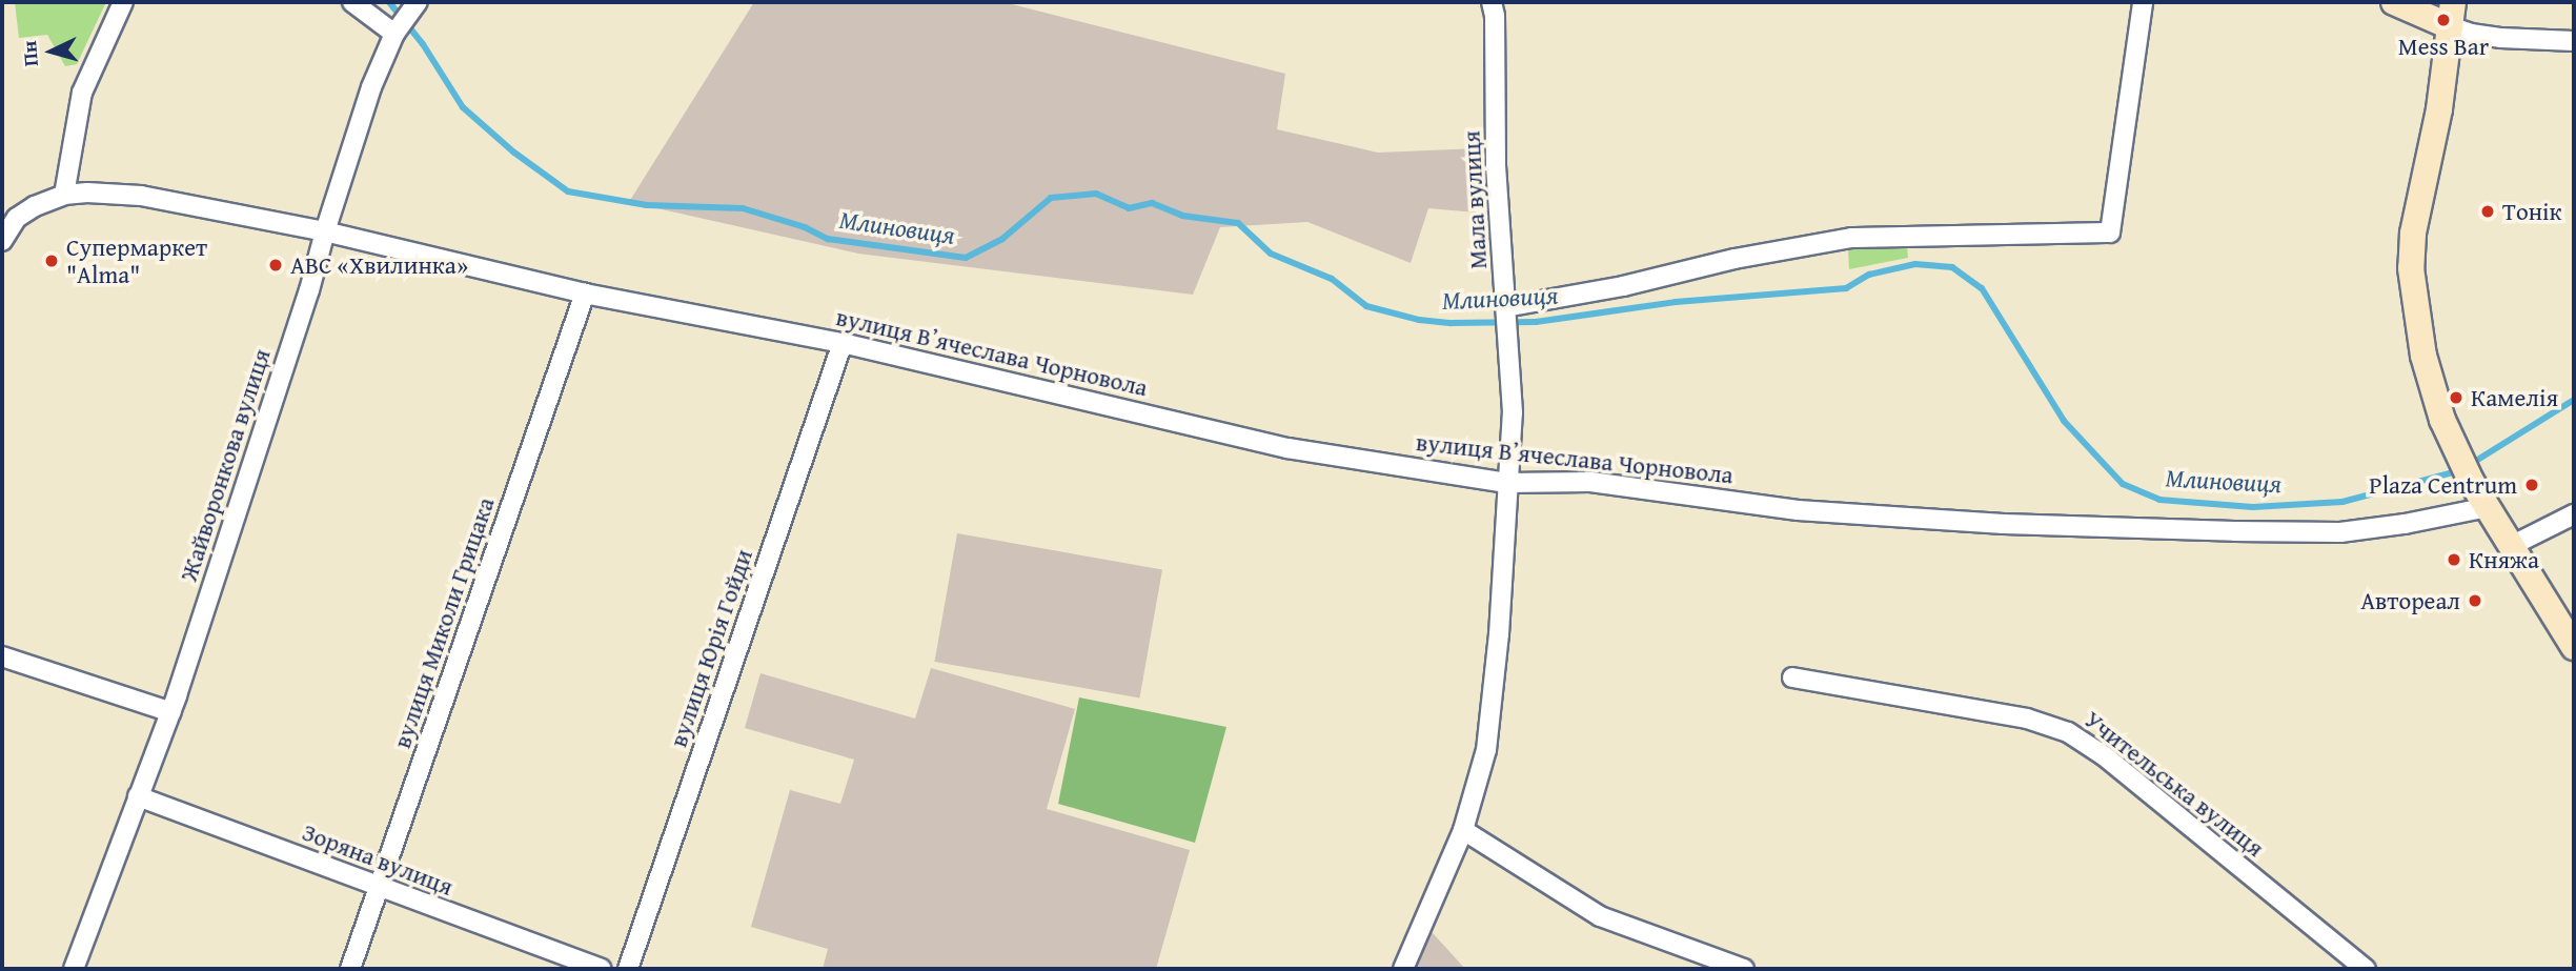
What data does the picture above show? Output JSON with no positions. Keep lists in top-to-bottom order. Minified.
{"streets":{"street":["Мала вулиця","вулиця Вʼячеслава Чорновола","Жайворонкова вулиця","вулиця Миколи Грицака","вулиця Юрія Гойди","Учительська вулиця","Зоряна вулиця"]},"crossings":[["Мала вулиця","вулиця Вʼячеслава Чорновола"],["вулиця Вʼячеслава Чорновола","Жайворонкова вулиця"],["вулиця Вʼячеслава Чорновола","вулиця Миколи Грицака"],["вулиця Вʼячеслава Чорновола","вулиця Юрія Гойди"],["Жайворонкова вулиця","Зоряна вулиця"],["вулиця Миколи Грицака","Зоряна вулиця"]],"water":["Млиновиця"],"places":["Mess Bar","Тонік","Супермаркет \"Alma\"","АВС «Хвилинка»","Камелія","Plaza Centrum","Княжа","Автореал"],"north":"left"}
